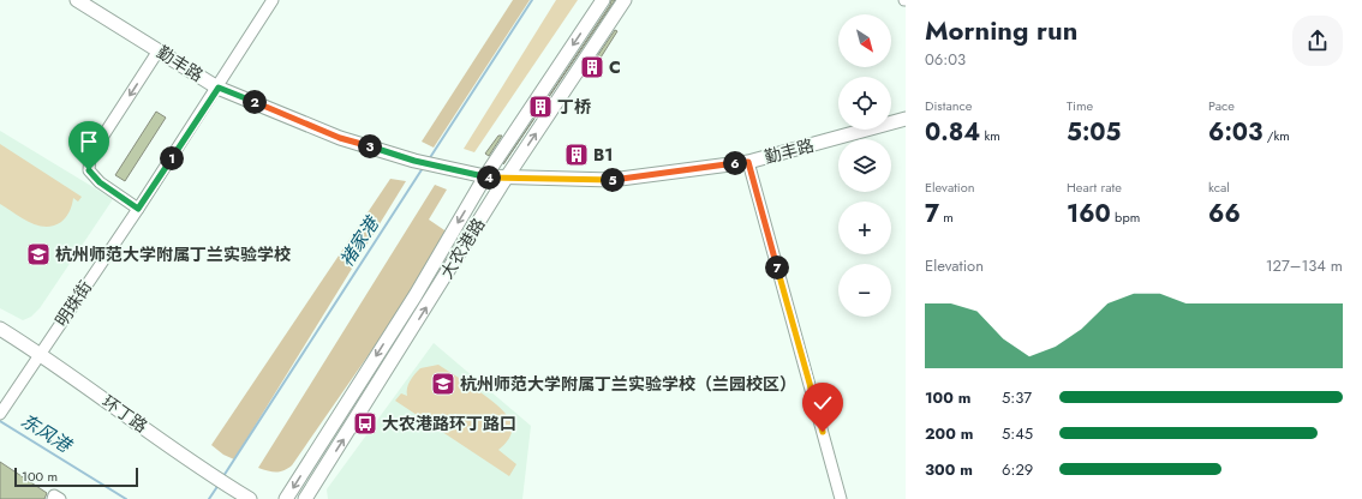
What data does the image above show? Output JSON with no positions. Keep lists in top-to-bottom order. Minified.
{"streets":{"main road":["勤丰路","大农港路","环丁路"],"street":["明珠街"]},"crossings":[["勤丰路","大农港路"],["勤丰路","明珠街"],["明珠街","环丁路"]],"water":["褚家港","东风港"],"places":{"building":["C","丁桥","B1"],"school or university":["杭州师范大学附属丁兰实验学校","杭州师范大学附属丁兰实验学校（兰园校区）"],"bus stop":["大农港路环丁路口"]},"scale_bar":"100 m","north":"bottom right","page":{"heading":["Morning run","06:03"],"map_buttons":["+","−"],"stats":[["Distance","0.84 km"],["Time","5:05"],["Pace","6:03 /km"],["Elevation","7 m"],["Heart rate","160 bpm"],["kcal","66"]],"pins":["2","3","1","6","4","5","7"],"chart":["Elevation","127–134 m"],"list":[{"name":"100 m","note":"5:37"},{"name":"200 m","note":"5:45"},{"name":"300 m","note":"6:29"}],"scale":"100 m"}}
